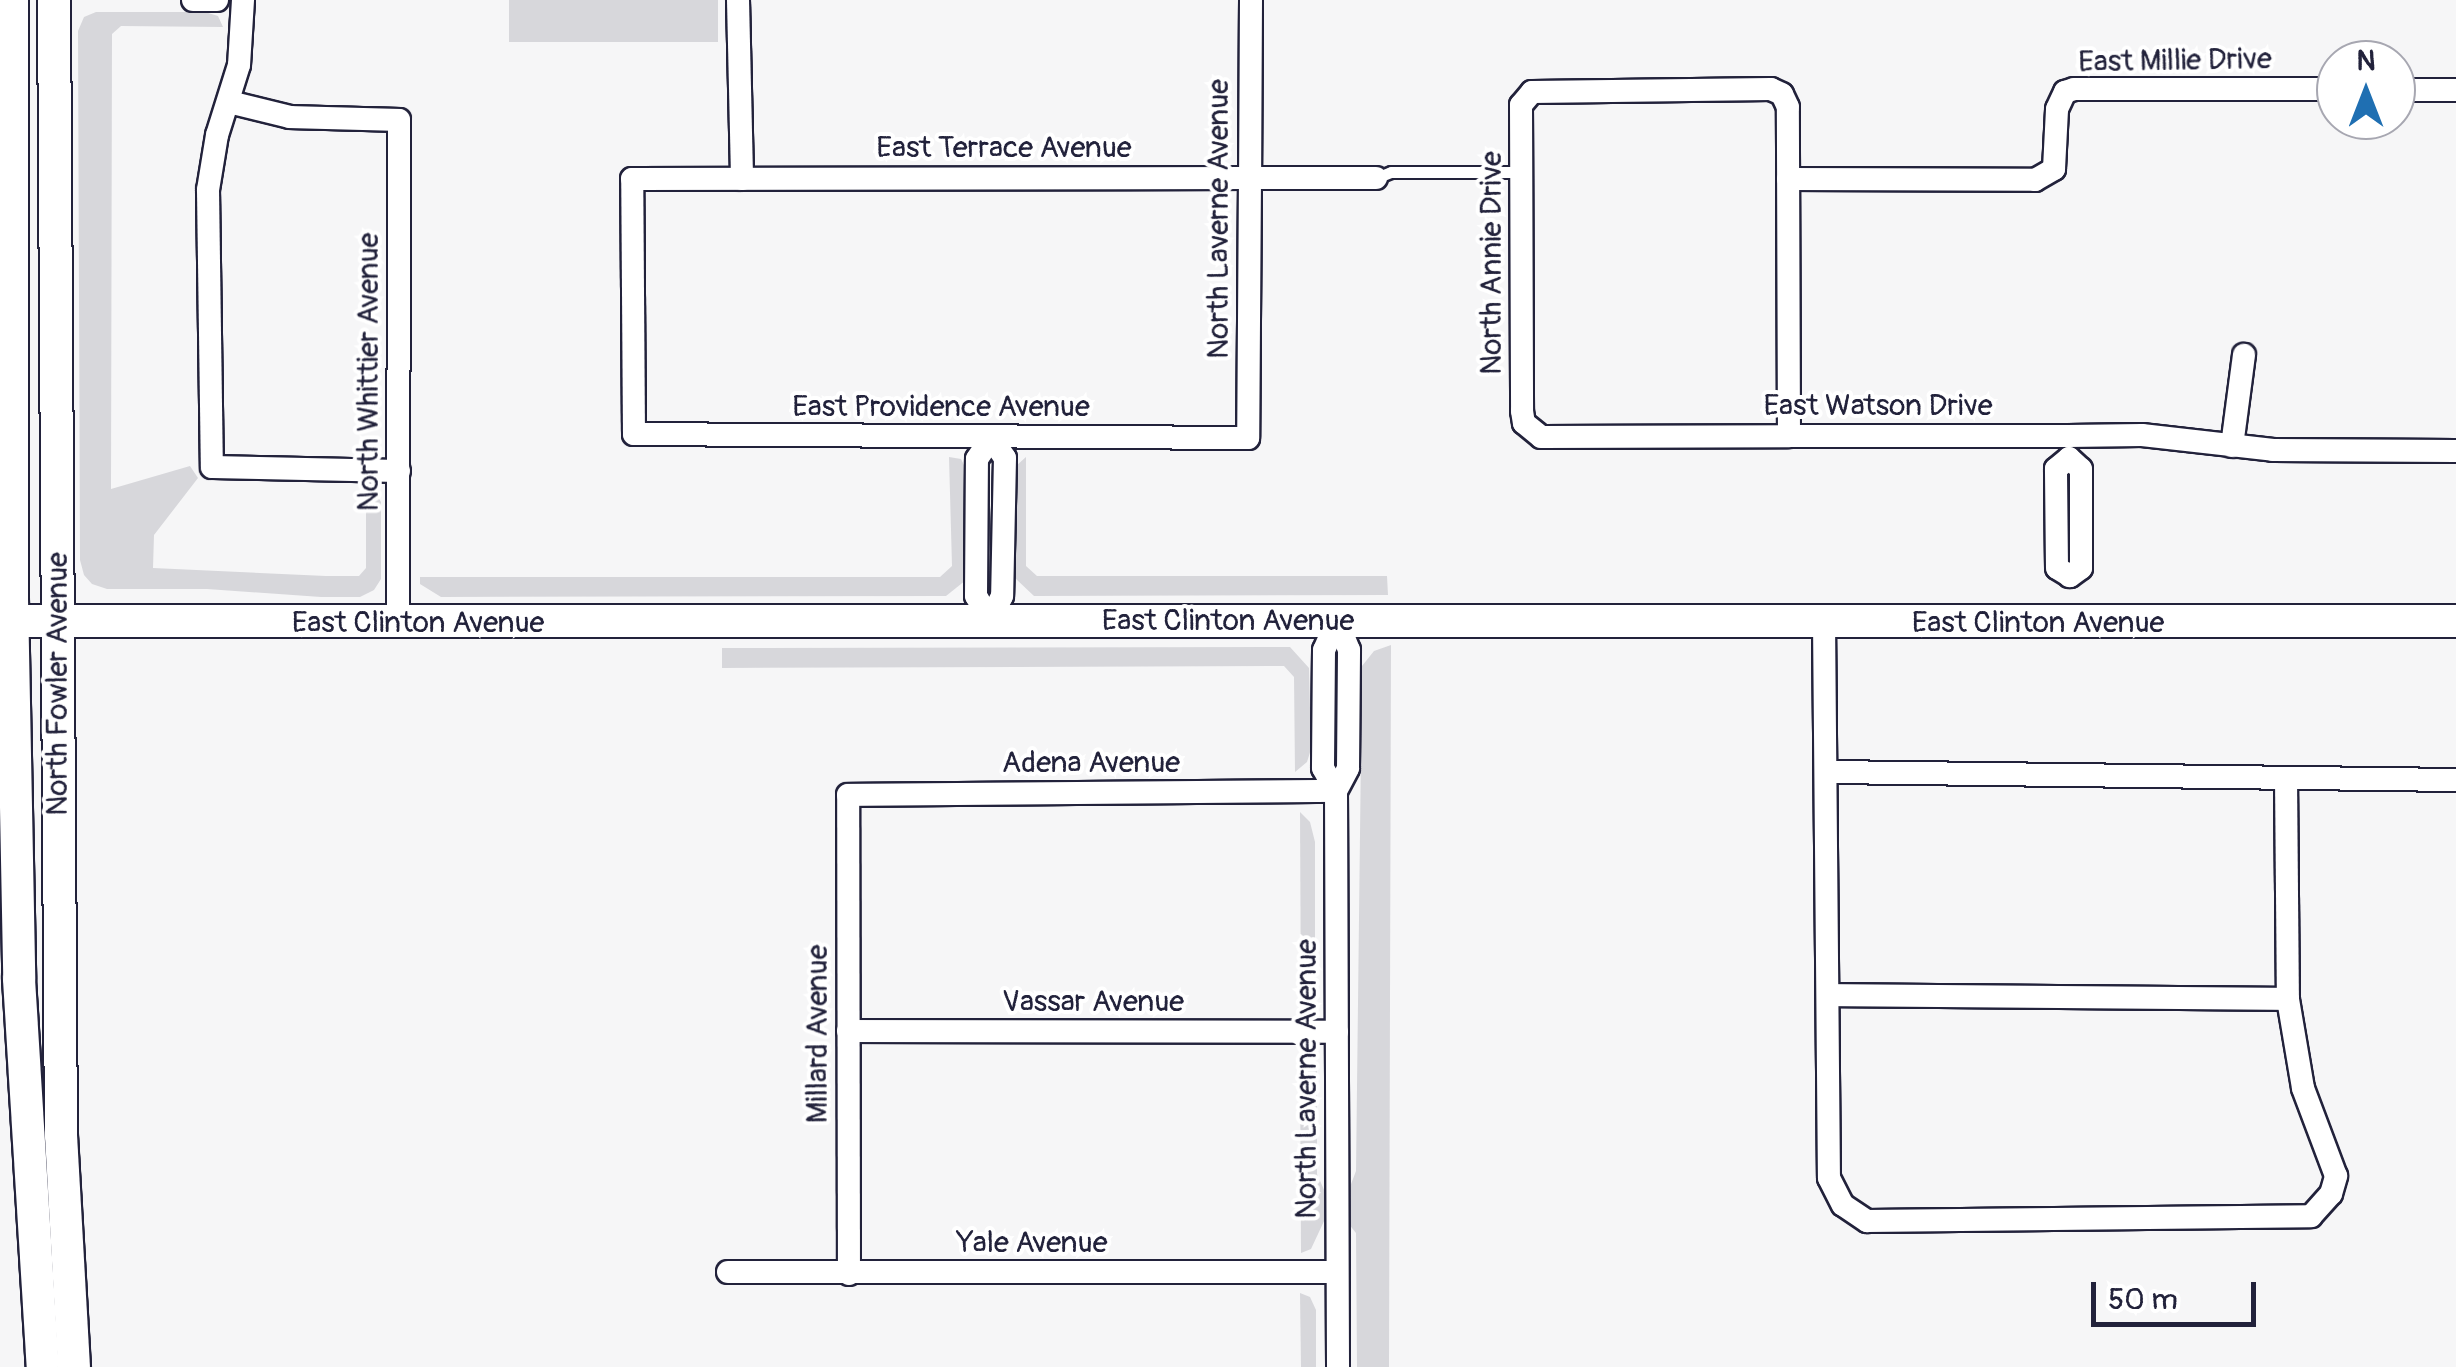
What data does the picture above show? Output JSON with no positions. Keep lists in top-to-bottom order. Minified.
{"streets":{"main road":["East Clinton Avenue","North Fowler Avenue"],"street":["East Millie Drive","East Terrace Avenue","North Laverne Avenue","North Annie Drive","North Whittier Avenue","East Watson Drive","East Providence Avenue","Adena Avenue","Vassar Avenue","Millard Avenue","Yale Avenue"]},"crossings":[["East Millie Drive","North Annie Drive"],["East Terrace Avenue","North Laverne Avenue"],["East Terrace Avenue","East Providence Avenue"],["North Laverne Avenue","East Providence Avenue"],["North Laverne Avenue","East Clinton Avenue"],["North Laverne Avenue","Adena Avenue"],["North Laverne Avenue","Vassar Avenue"],["North Laverne Avenue","Yale Avenue"],["North Annie Drive","East Watson Drive"],["North Whittier Avenue","East Clinton Avenue"],["East Clinton Avenue","North Fowler Avenue"],["Adena Avenue","Millard Avenue"],["Vassar Avenue","Millard Avenue"],["Millard Avenue","Yale Avenue"]],"scale_bar":"50 m","north":"top"}
